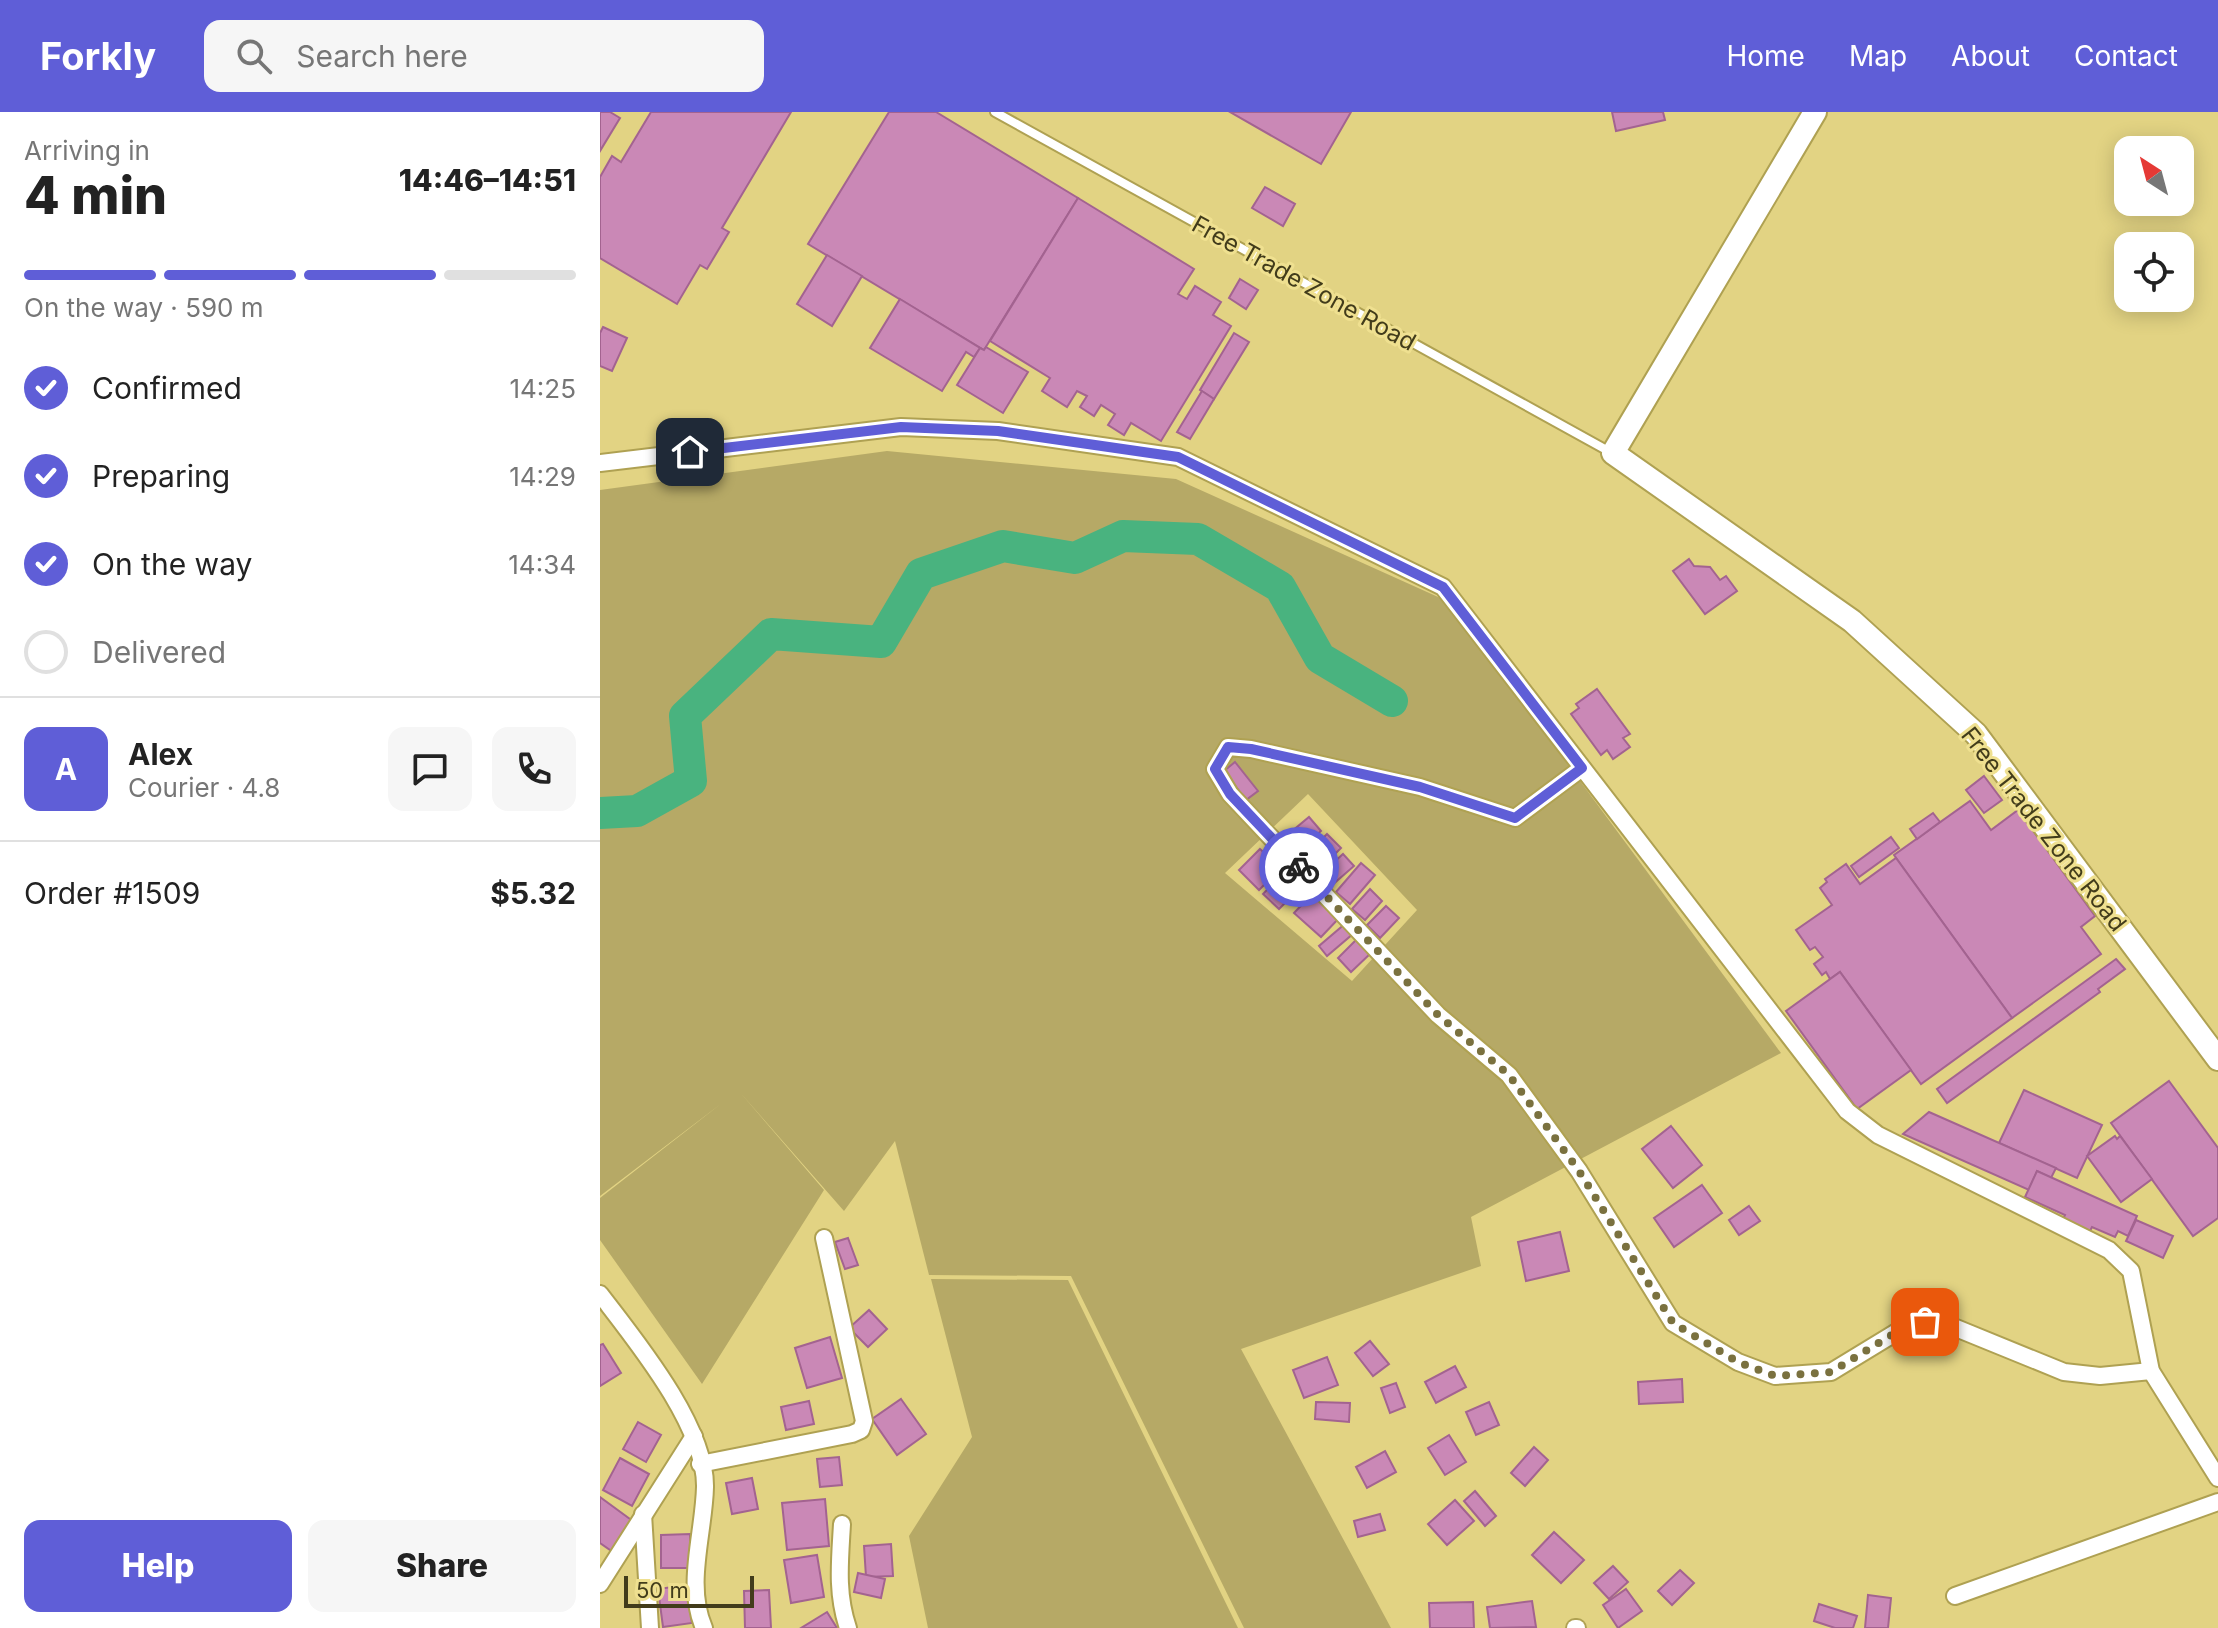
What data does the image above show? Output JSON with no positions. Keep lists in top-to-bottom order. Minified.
{"streets":{"street":["Free Trade Zone Road"]},"scale_bar":"50 m","north":"top left","page":{"header":"Forkly","search":"Search here","nav":["Home","Map","About","Contact"],"heading":["4 min","Arriving in","14:46–14:51"],"panel":["Alex","Courier · 4.8","Order #1509","$5.32"],"bar":"On the way · 590 m","list":[["Confirmed","14:25"],["Preparing","14:29"],["On the way","14:34"],"Delivered"],"round":"A","buttons":["Help","Share"],"scale":"50 m"}}
